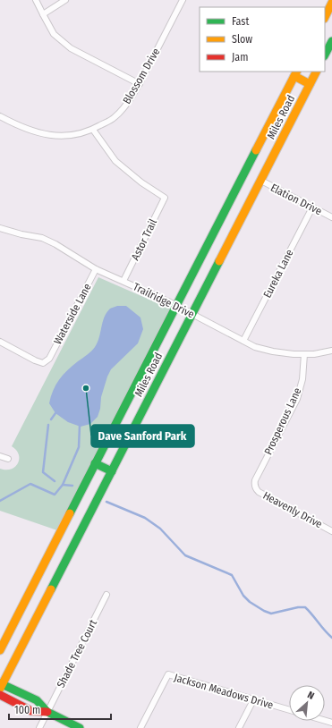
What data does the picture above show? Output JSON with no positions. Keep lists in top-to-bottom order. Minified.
{"streets":{"main road":["Miles Road"],"street":["Blossom Drive","Elation Drive","Astor Trail","Eureka Lane","Trailridge Drive","Waterside Lane","Prosperous Lane","Heavenly Drive","Shade Tree Court","Jackson Meadows Drive"]},"crossings":[["Blossom Drive","Astor Trail"],["Miles Road","Elation Drive"],["Miles Road","Trailridge Drive"],["Elation Drive","Eureka Lane"],["Astor Trail","Trailridge Drive"],["Eureka Lane","Trailridge Drive"],["Trailridge Drive","Waterside Lane"],["Trailridge Drive","Prosperous Lane"],["Prosperous Lane","Heavenly Drive"]],"places":["Dave Sanford Park"],"legend":["Fast","Slow","Jam"],"scale_bar":"100 m","north":"top right"}
